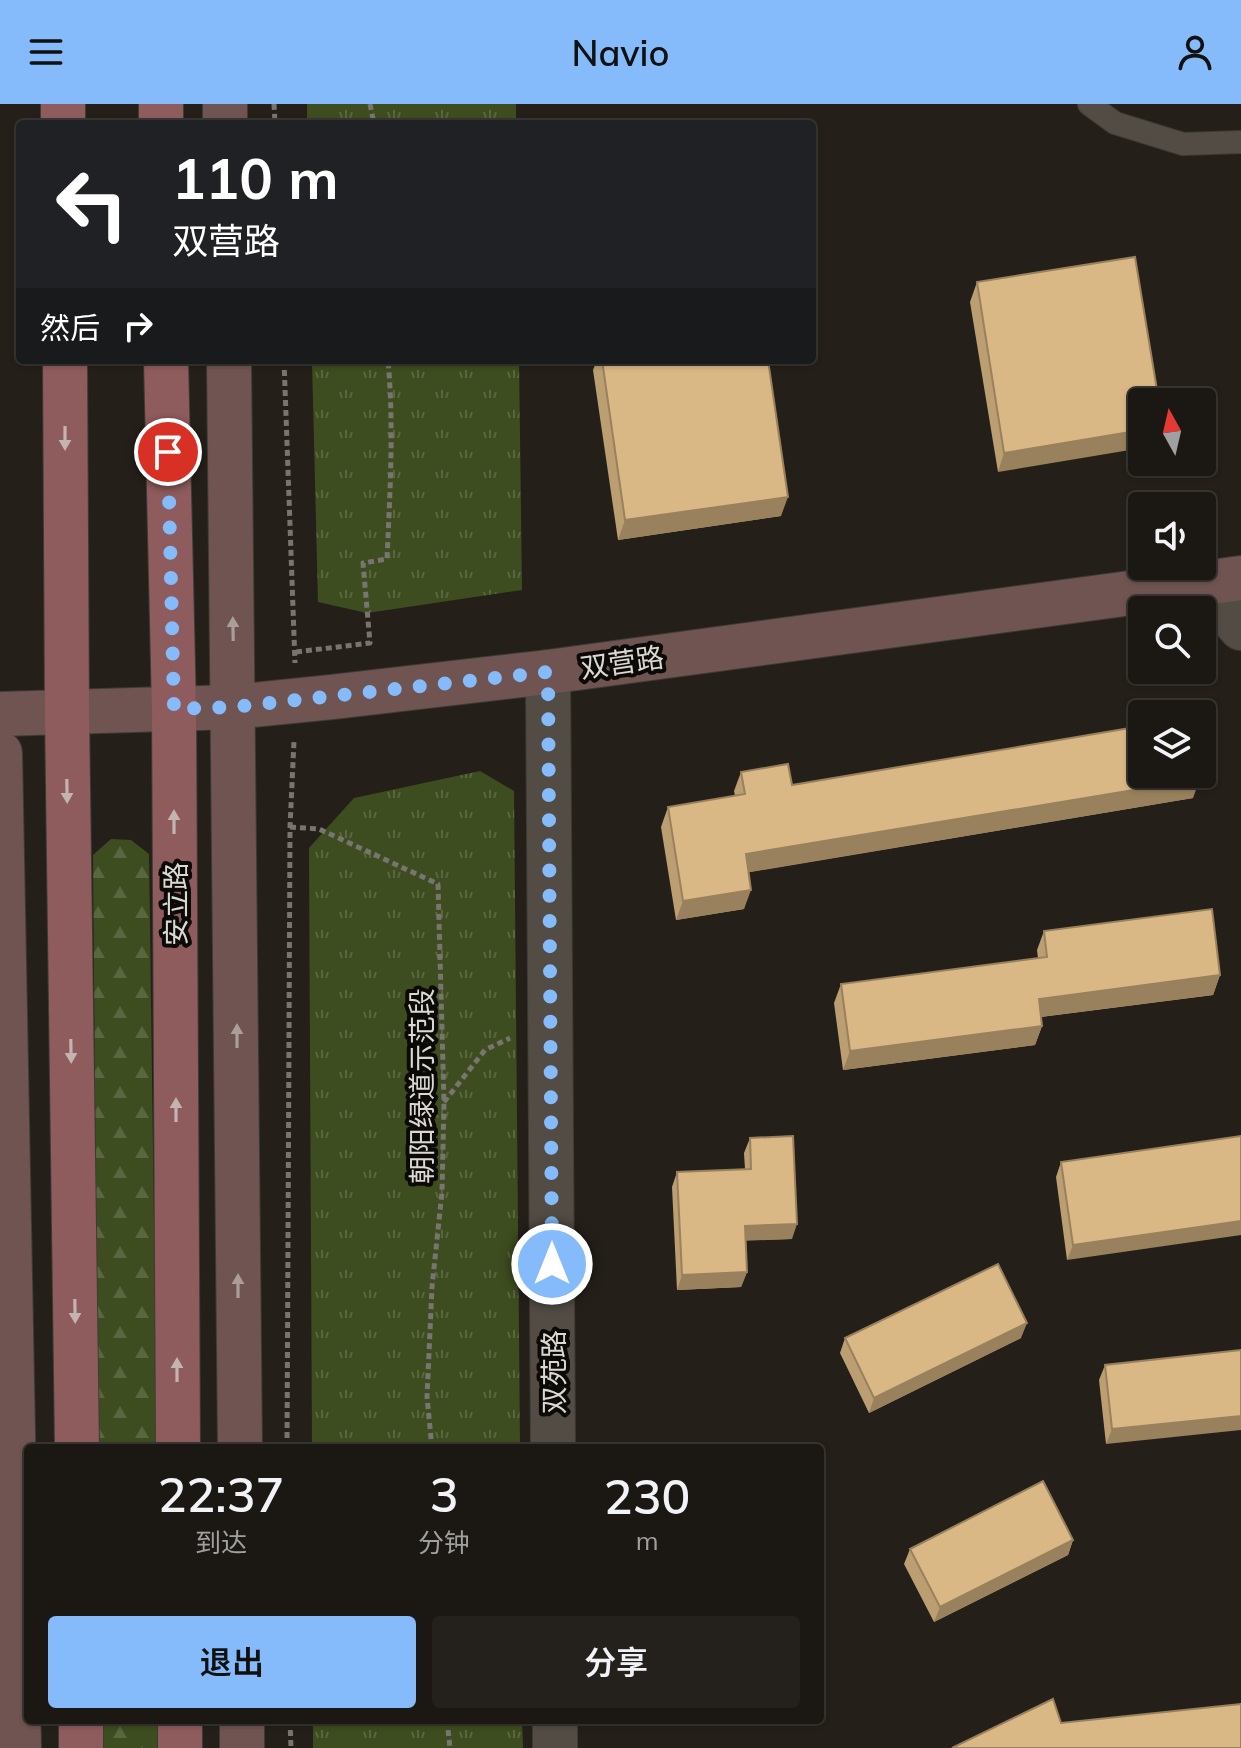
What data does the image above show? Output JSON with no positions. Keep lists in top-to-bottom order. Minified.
{"streets":{"main road":["安立路"],"street":["双营路","双苑路"],"path":["朝阳绿道示范段"]},"crossings":[["双营路","安立路"],["双营路","双苑路"]],"north":"top","page":{"header":"Navio","turn":["110 m","双营路"],"then":"然后","eta":["22:37","到达","3","分钟","230","m"],"buttons":["退出","分享"]}}
